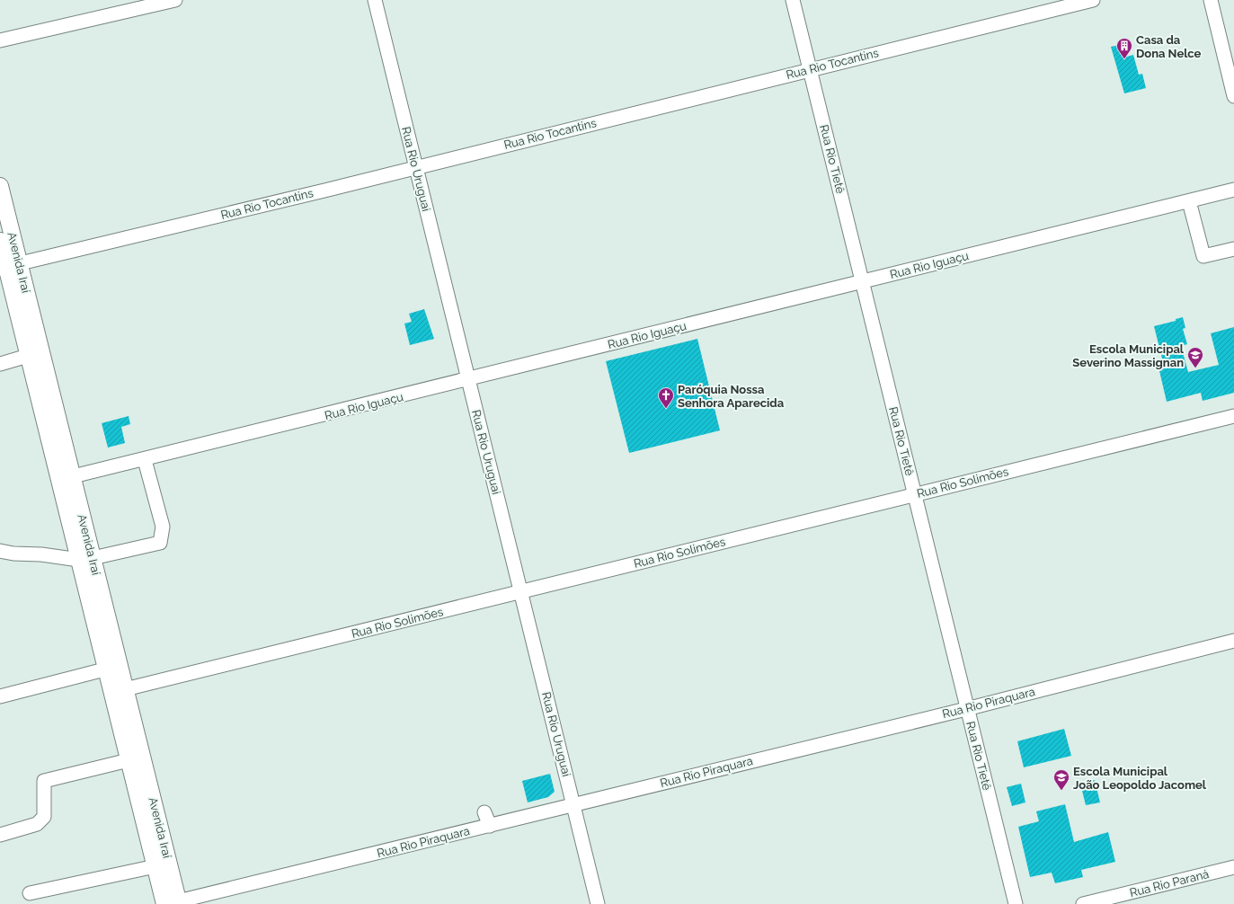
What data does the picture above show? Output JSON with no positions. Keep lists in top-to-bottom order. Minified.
{"streets":{"main road":["Avenida Iraí"],"street":["Rua Rio Tocantins","Rua Rio Tietê","Rua Rio Uruguai","Rua Rio Iguaçu","Rua Rio Solimões","Rua Rio Piraquara","Rua Rio Paraná"]},"crossings":[["Rua Rio Tocantins","Rua Rio Tietê"],["Rua Rio Tocantins","Rua Rio Uruguai"],["Rua Rio Tocantins","Avenida Iraí"],["Rua Rio Tietê","Rua Rio Iguaçu"],["Rua Rio Tietê","Rua Rio Solimões"],["Rua Rio Tietê","Rua Rio Piraquara"],["Rua Rio Uruguai","Rua Rio Iguaçu"],["Rua Rio Uruguai","Rua Rio Solimões"],["Rua Rio Uruguai","Rua Rio Piraquara"],["Avenida Iraí","Rua Rio Iguaçu"],["Avenida Iraí","Rua Rio Solimões"],["Avenida Iraí","Rua Rio Piraquara"]],"places":{"building":["Casa da Dona Nelce"],"school or university":["Escola Municipal Severino Massignan","Escola Municipal João Leopoldo Jacomel"],"church":["Paróquia Nossa Senhora Aparecida"]}}
